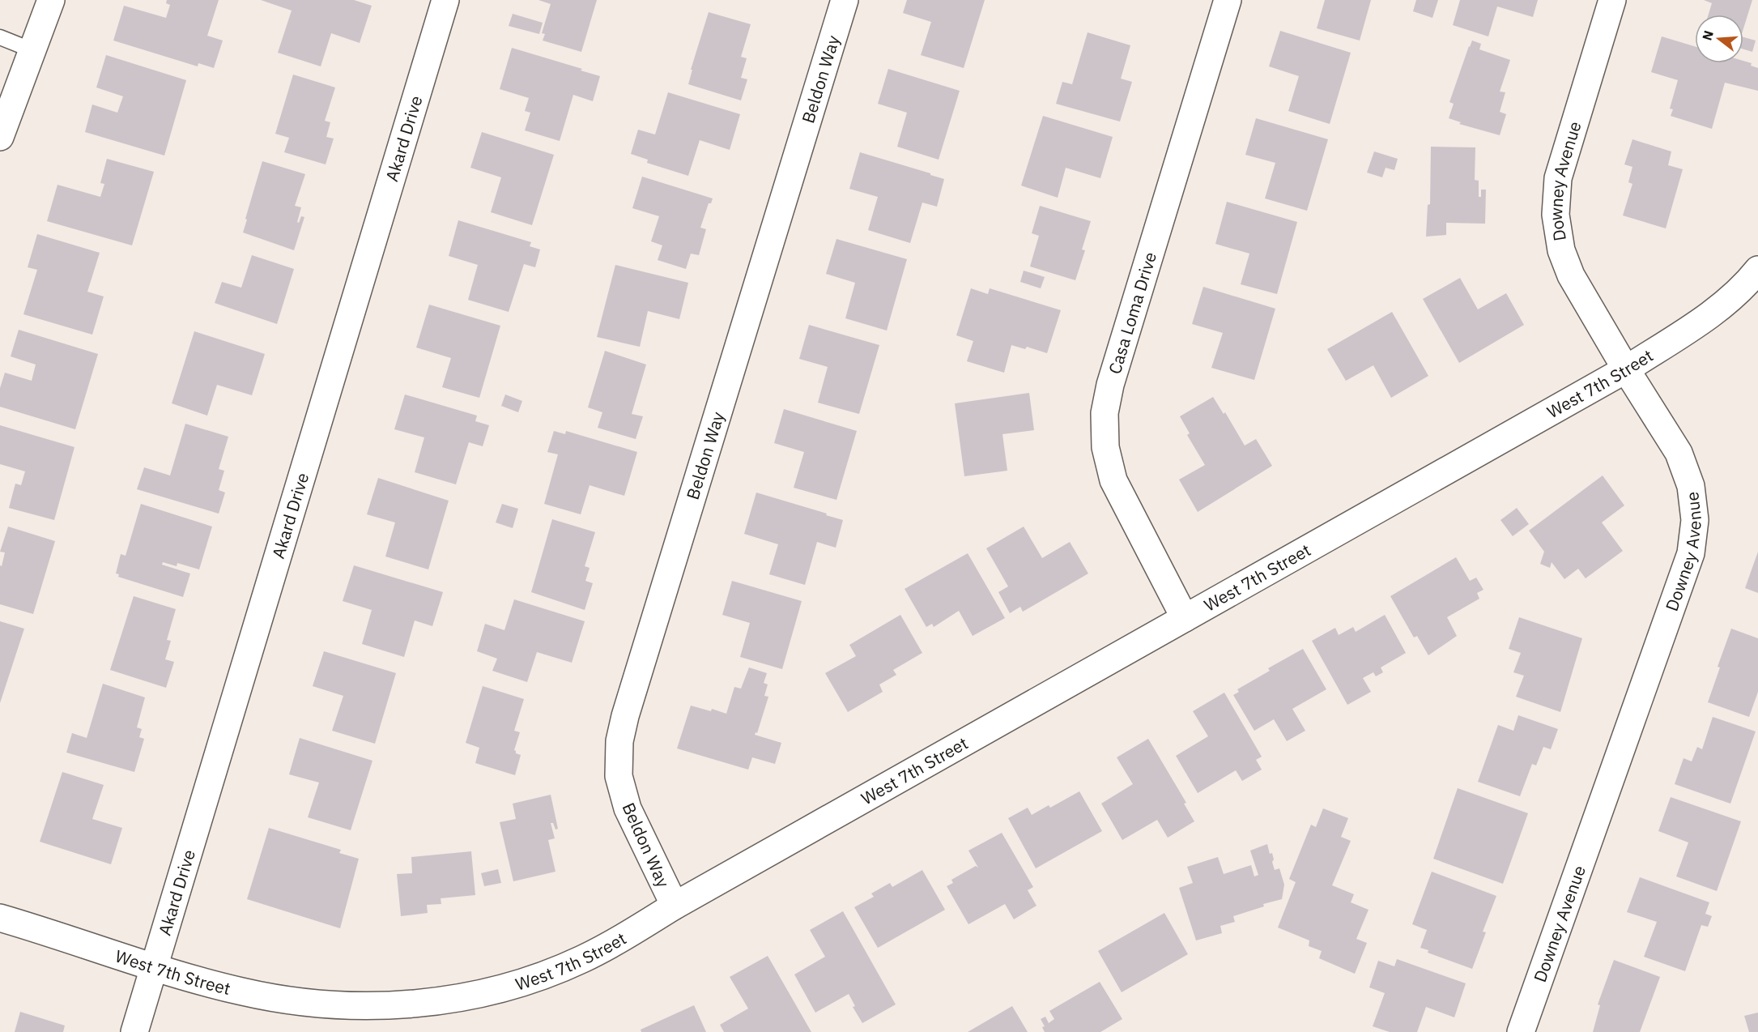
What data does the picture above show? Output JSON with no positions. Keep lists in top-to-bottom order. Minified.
{"streets":{"street":["Beldon Way","Akard Drive","Downey Avenue","Casa Loma Drive","West 7th Street"]},"crossings":[["Beldon Way","West 7th Street"],["Akard Drive","West 7th Street"],["Downey Avenue","West 7th Street"],["Casa Loma Drive","West 7th Street"]],"north":"left"}
